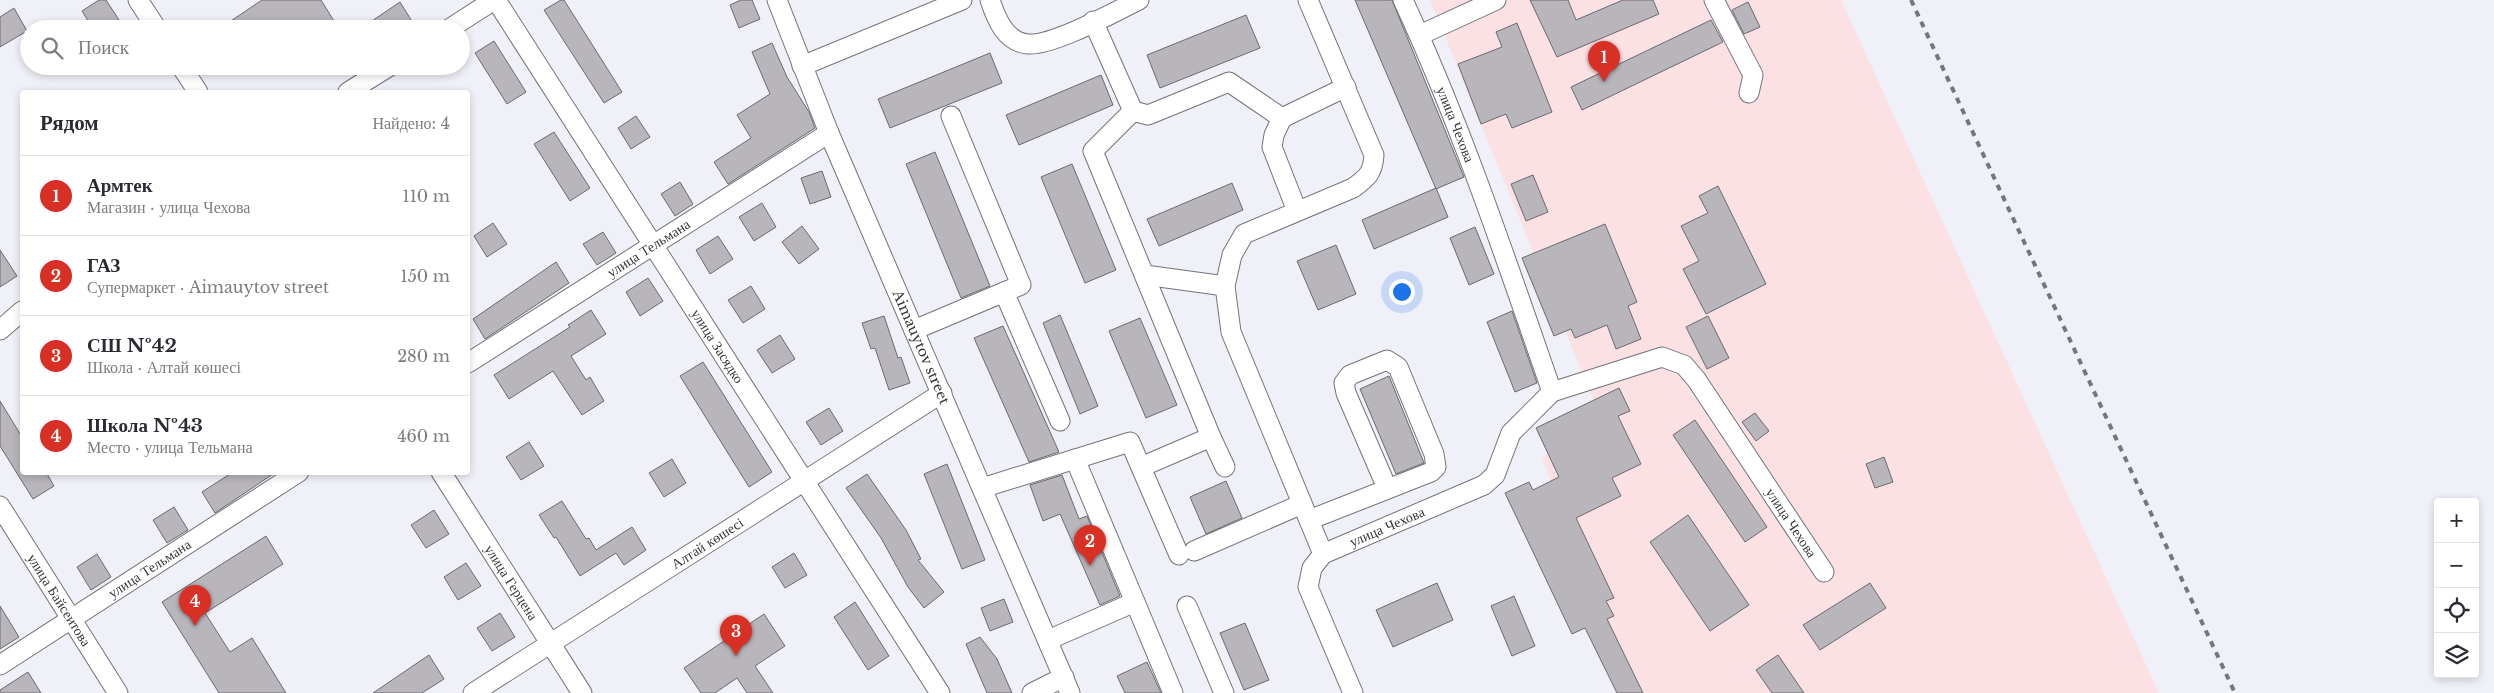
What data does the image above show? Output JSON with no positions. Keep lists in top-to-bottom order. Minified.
{"streets":{"street":["улица Чехова","улица Тельмана","улица Засядко","Aimauytov street","Алтай көшесі","улица Герцена","улица Байсеитова"]},"crossings":[["улица Тельмана","улица Засядко"],["улица Тельмана","Aimauytov street"],["улица Тельмана","улица Байсеитова"],["улица Засядко","Алтай көшесі"],["Aimauytov street","Алтай көшесі"],["Алтай көшесі","улица Герцена"]],"page":{"search":"Поиск","pins":["1","2","4","3"],"heading":["Рядом","Найдено: 4"],"list":[{"mark":"1","name":"Армтек","note":"Магазин · улица Чехова","value":"110 m"},{"mark":"2","name":"ГАЗ","note":"Супермаркет · Aimauytov street","value":"150 m"},{"mark":"3","name":"СШ №42","note":"Школа · Алтай көшесі","value":"280 m"},{"mark":"4","name":"Школа №43","note":"Место · улица Тельмана","value":"460 m"}],"map_buttons":["+","−"]}}
